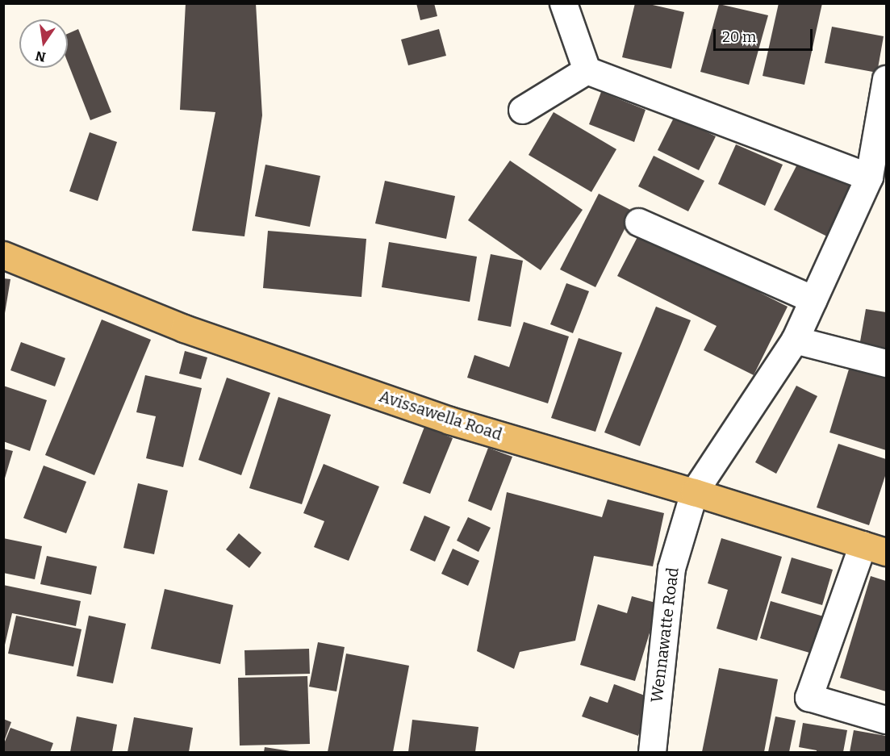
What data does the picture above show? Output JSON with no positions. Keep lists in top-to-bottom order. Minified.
{"streets":{"main road":["Avissawella Road"],"street":["Wennawatte Road"]},"crossings":[["Avissawella Road","Wennawatte Road"]],"scale_bar":"20 m","north":"bottom"}
